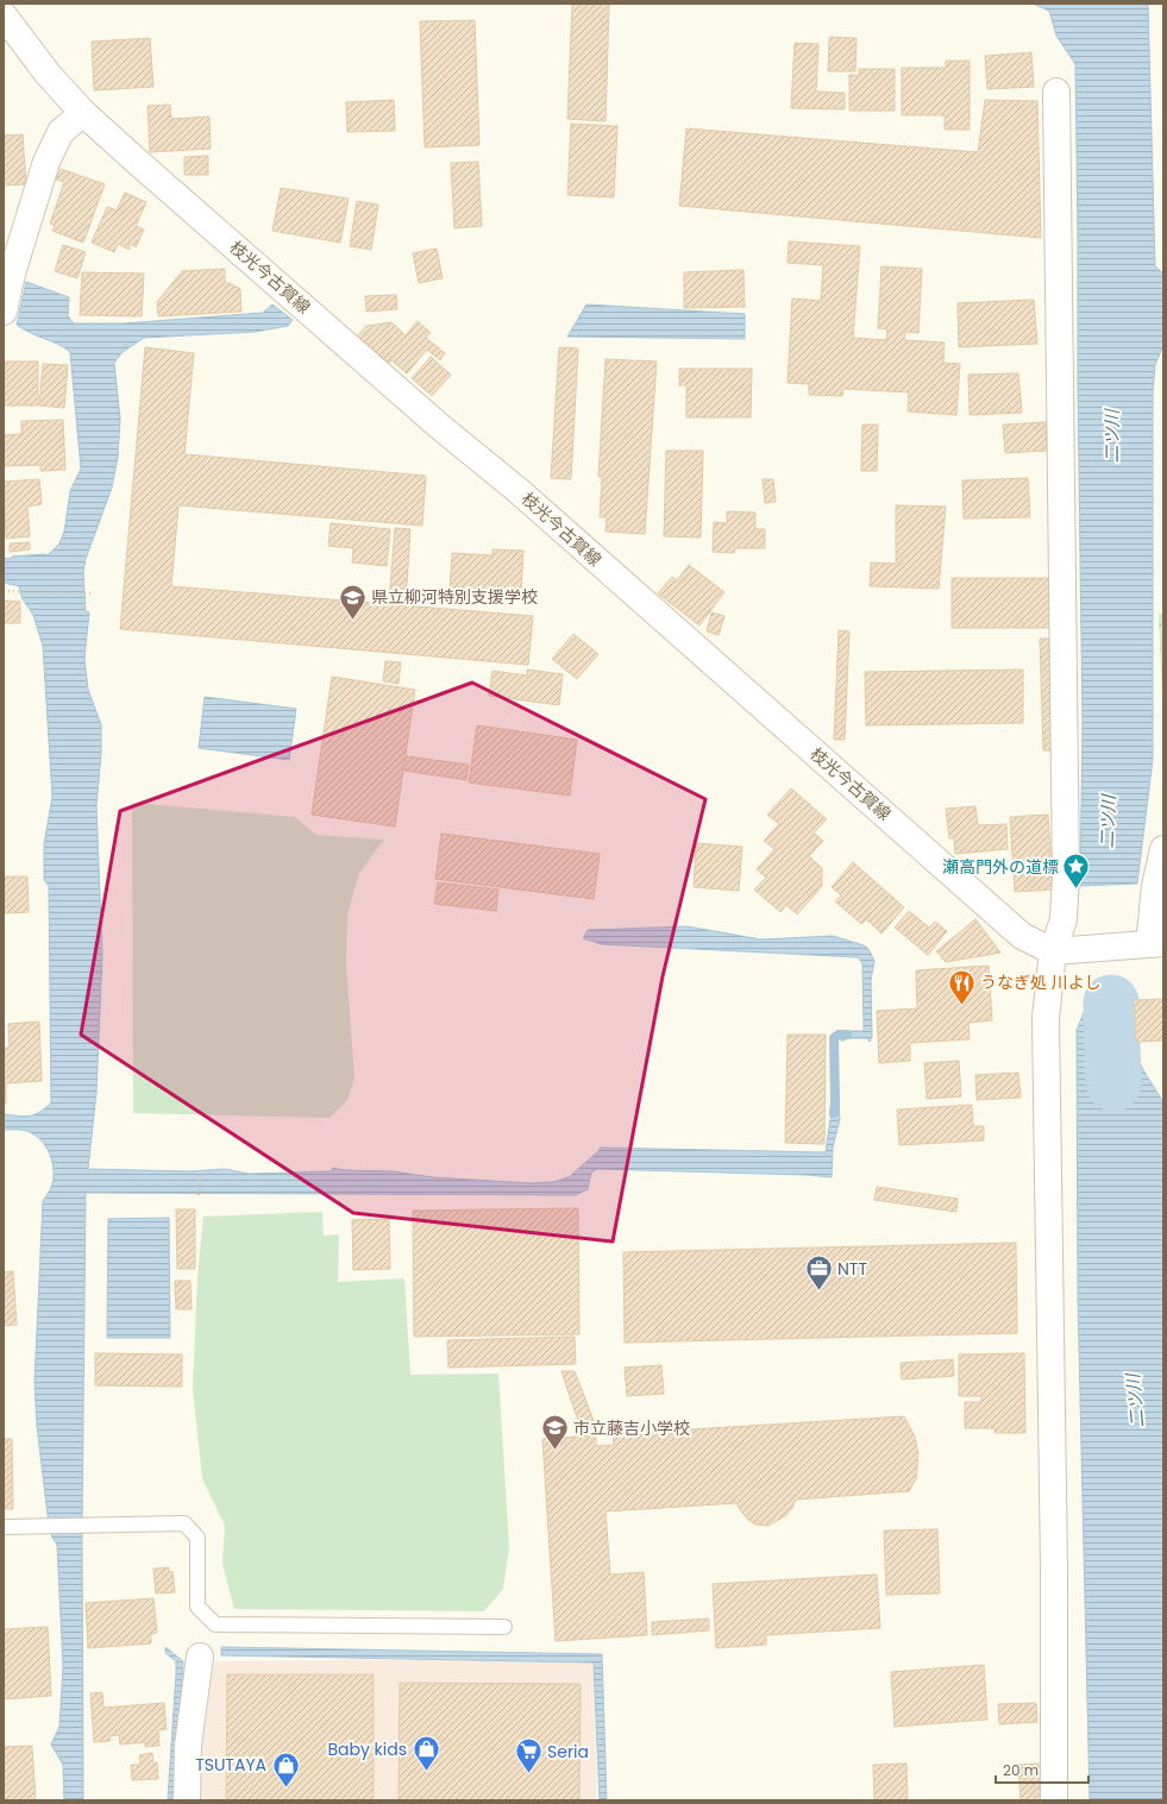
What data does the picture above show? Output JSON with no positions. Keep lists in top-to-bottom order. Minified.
{"streets":{"street":["枝光今古賀線"]},"water":["二ツ川"],"places":{"school or university":["県立柳河特別支援学校","市立藤吉小学校"],"place":["瀬高門外の道標"],"restaurant":["うなぎ処 川よし"],"office":["NTT"],"shop":["Baby kids","TSUTAYA"],"supermarket":["Seria"]},"scale_bar":"20 m"}
